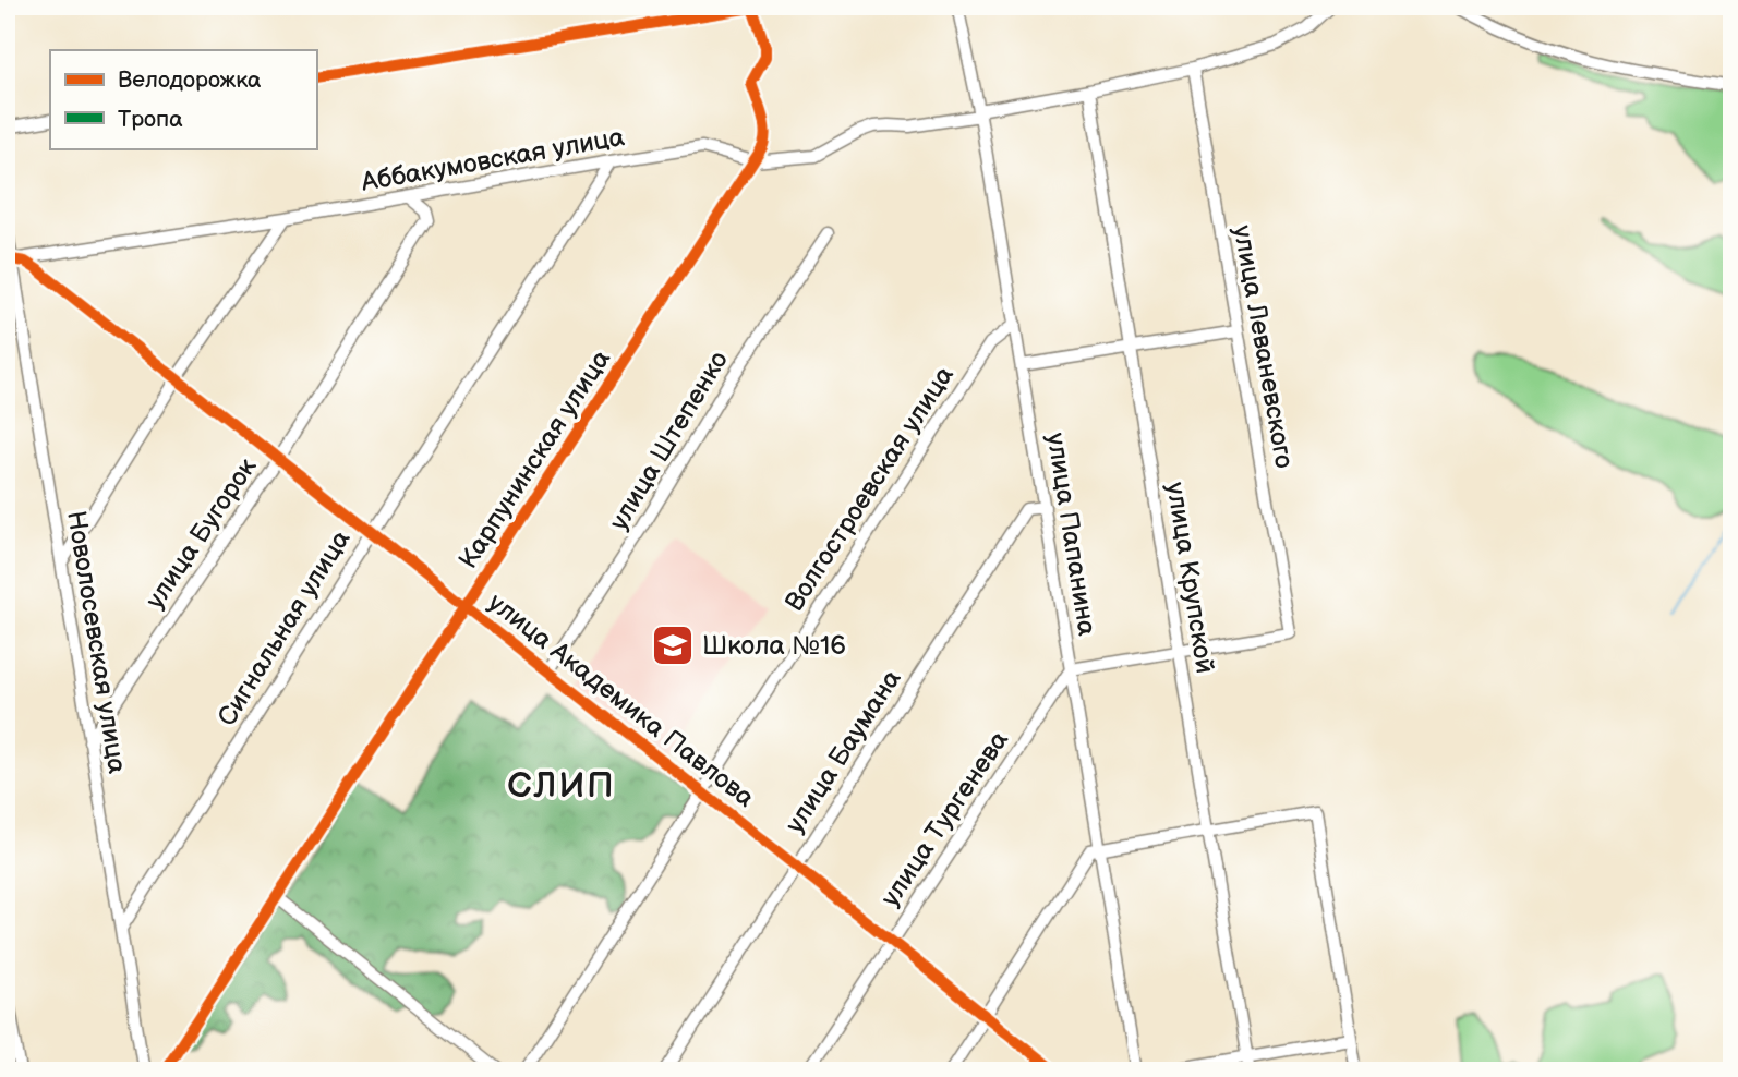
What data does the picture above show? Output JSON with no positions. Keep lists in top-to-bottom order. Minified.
{"streets":{"street":["Аббакумовская улица","улица Леваневского","улица Штепенко","Карпунинская улица","Волгостроевская улица","улица Бугорок","улица Папанина","улица Крупской","Сигнальная улица","Новолосевская улица","улица Академика Павлова","улица Баумана","улица Тургенева"]},"crossings":[["Аббакумовская улица","улица Леваневского"],["Аббакумовская улица","Карпунинская улица"],["Аббакумовская улица","улица Бугорок"],["Аббакумовская улица","улица Папанина"],["Аббакумовская улица","улица Крупской"],["Аббакумовская улица","Сигнальная улица"],["Аббакумовская улица","Новолосевская улица"],["Аббакумовская улица","улица Академика Павлова"],["улица Леваневского","улица Крупской"],["улица Штепенко","улица Академика Павлова"],["Карпунинская улица","улица Академика Павлова"],["Волгостроевская улица","улица Папанина"],["Волгостроевская улица","улица Академика Павлова"],["улица Бугорок","Новолосевская улица"],["улица Бугорок","улица Академика Павлова"],["улица Папанина","улица Баумана"],["улица Папанина","улица Тургенева"],["Сигнальная улица","Новолосевская улица"],["Сигнальная улица","улица Академика Павлова"],["Новолосевская улица","улица Академика Павлова"],["улица Академика Павлова","улица Баумана"],["улица Академика Павлова","улица Тургенева"]],"districts":["СЛИП"],"places":{"school or university":["Школа №16"]},"legend":["Велодорожка","Тропа"]}
